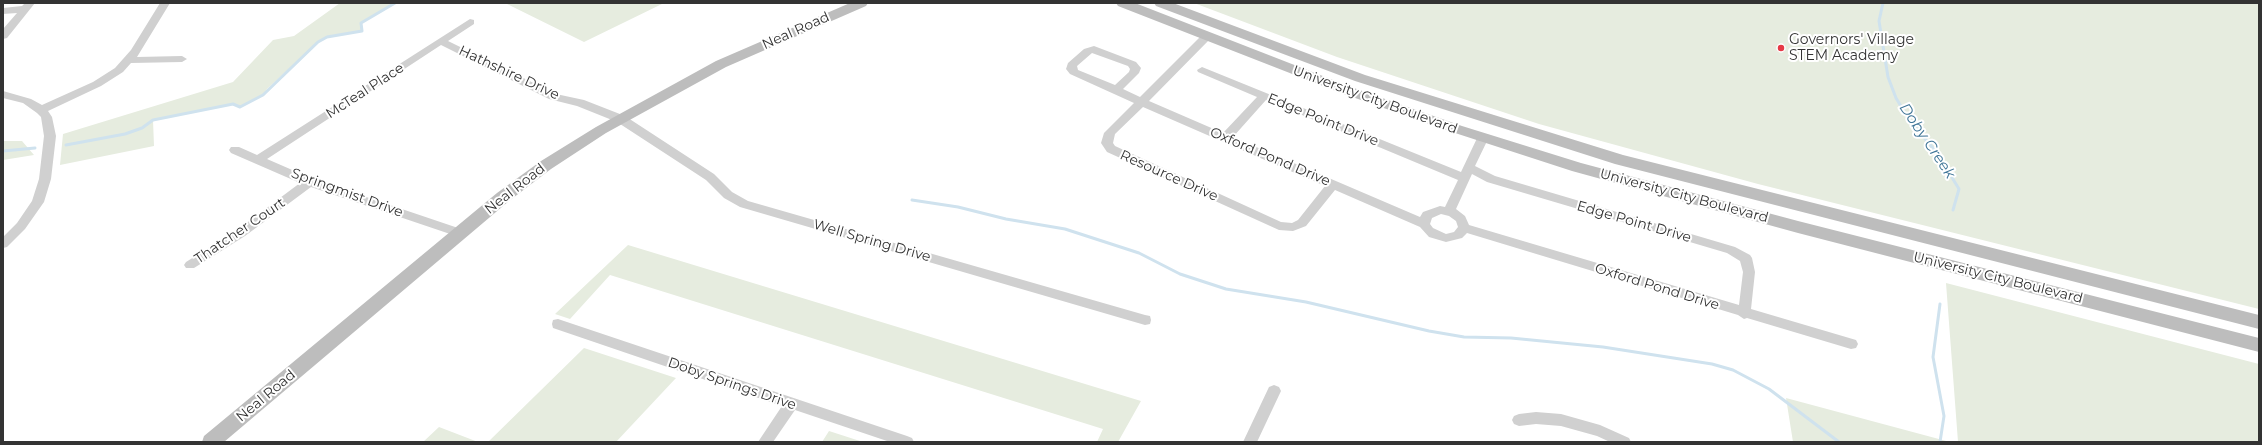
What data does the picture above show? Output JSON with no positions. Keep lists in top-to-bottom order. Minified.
{"streets":{"main road":["Neal Road","University City Boulevard"],"street":["Hathshire Drive","McTeal Place","Edge Point Drive","Oxford Pond Drive","Resource Drive","Springmist Drive","Thatcher Court","Well Spring Drive","Doby Springs Drive"]},"crossings":[["Neal Road","Hathshire Drive"],["Neal Road","Springmist Drive"],["Neal Road","Well Spring Drive"],["Hathshire Drive","McTeal Place"],["Hathshire Drive","Well Spring Drive"],["McTeal Place","Springmist Drive"],["University City Boulevard","Resource Drive"],["Edge Point Drive","Oxford Pond Drive"],["Oxford Pond Drive","Resource Drive"],["Springmist Drive","Thatcher Court"]],"water":["Doby Creek"],"places":["Governors' Village STEM Academy"]}
